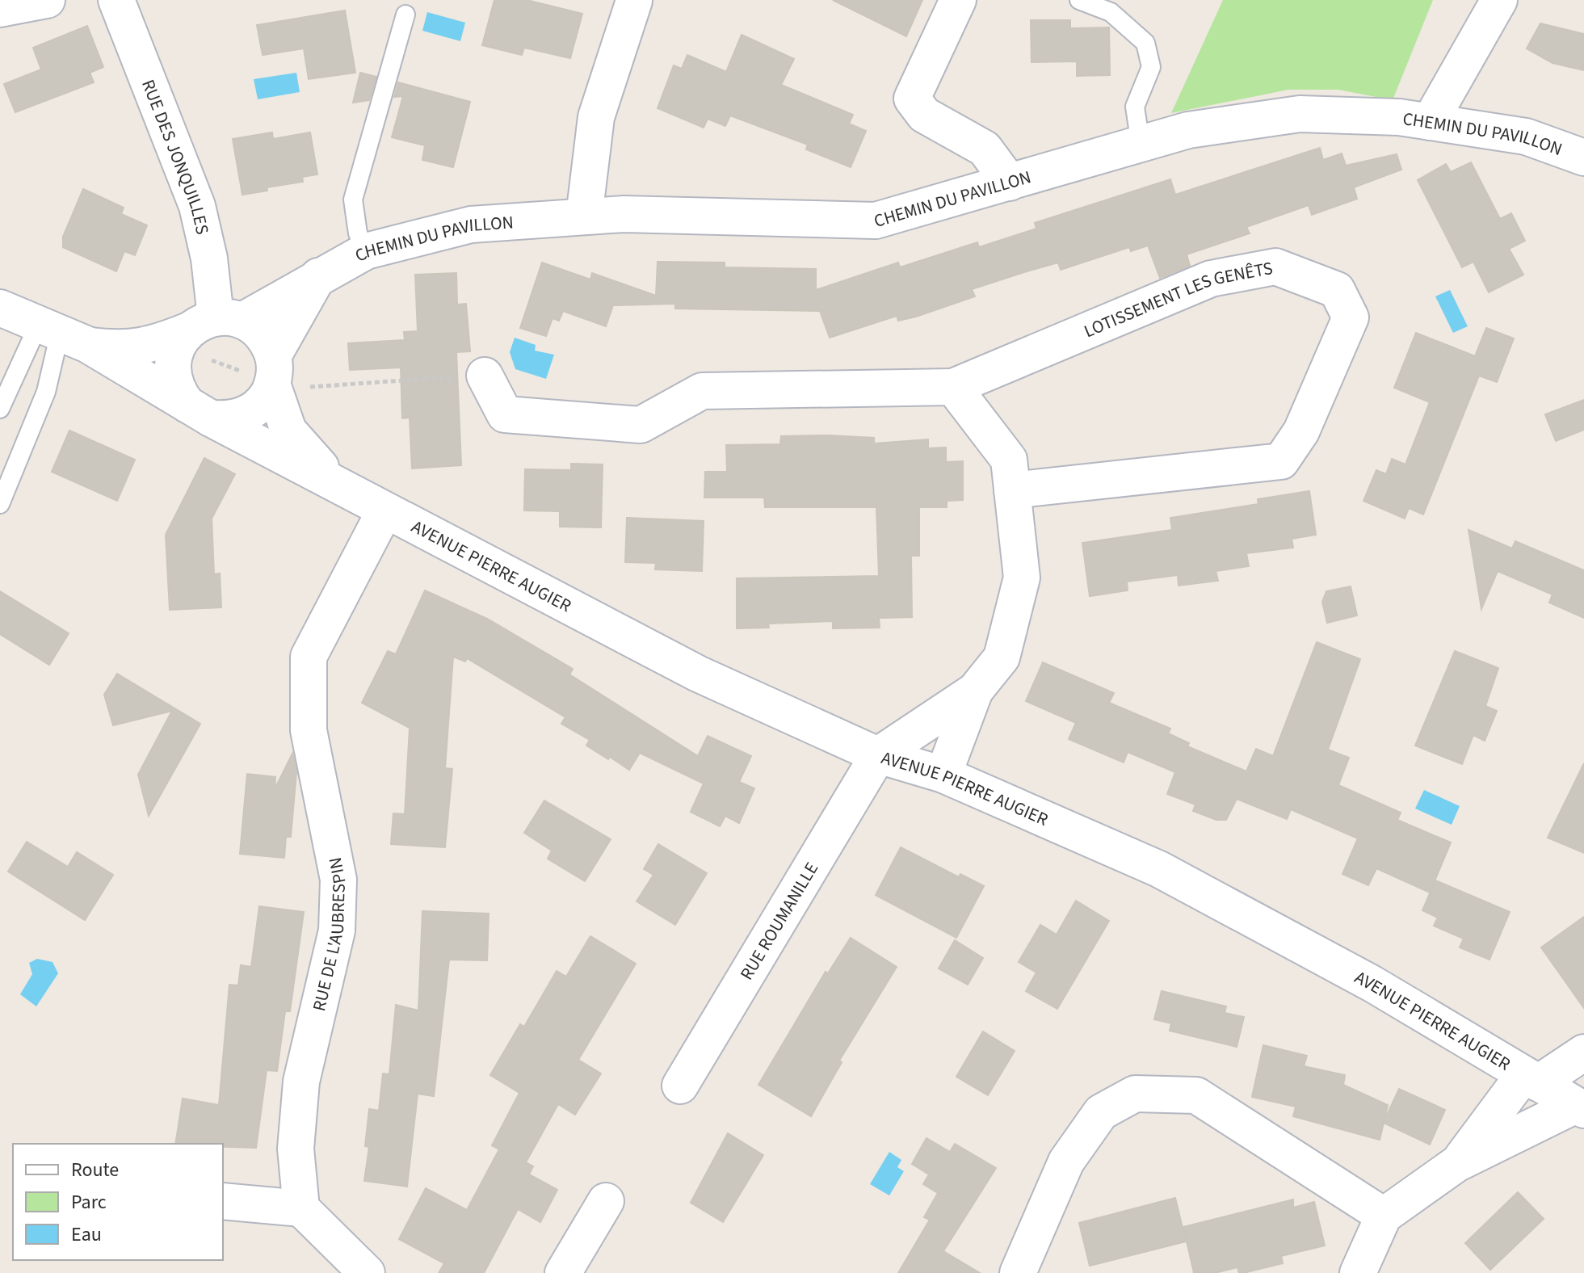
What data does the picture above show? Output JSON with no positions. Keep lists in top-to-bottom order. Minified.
{"streets":{"street":["CHEMIN DU PAVILLON","RUE DES JONQUILLES","LOTISSEMENT LES GENÊTS","AVENUE PIERRE AUGIER","RUE ROUMANILLE","RUE DE L'AUBRESPIN"]},"crossings":[["CHEMIN DU PAVILLON","RUE DES JONQUILLES"],["CHEMIN DU PAVILLON","AVENUE PIERRE AUGIER"],["RUE DES JONQUILLES","AVENUE PIERRE AUGIER"],["AVENUE PIERRE AUGIER","RUE ROUMANILLE"],["AVENUE PIERRE AUGIER","RUE DE L'AUBRESPIN"]],"legend":["Route","Parc","Eau"]}
